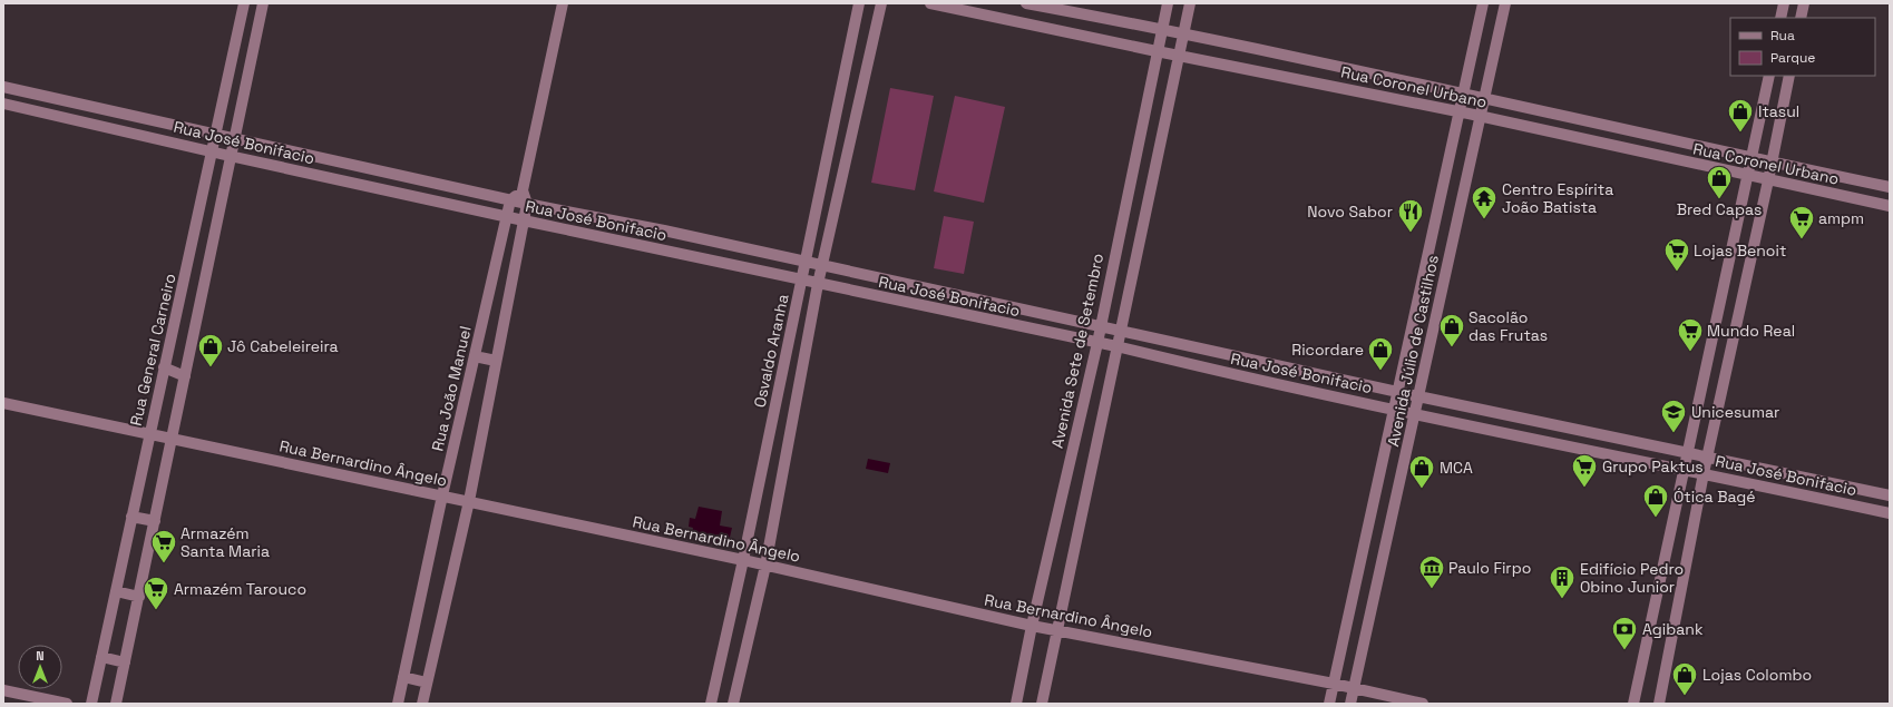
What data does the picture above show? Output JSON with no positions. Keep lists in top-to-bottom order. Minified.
{"streets":{"street":["Rua Coronel Urbano","Rua José Bonifacio","Rua General Carneiro","Osvaldo Aranha","Avenida Sete de Setembro","Avenida Júlio de Castilhos","Rua João Manuel","Rua Bernardino Ângelo"]},"crossings":[["Rua Coronel Urbano","Avenida Sete de Setembro"],["Rua Coronel Urbano","Avenida Júlio de Castilhos"],["Rua José Bonifacio","Rua General Carneiro"],["Rua José Bonifacio","Osvaldo Aranha"],["Rua José Bonifacio","Avenida Sete de Setembro"],["Rua José Bonifacio","Avenida Júlio de Castilhos"],["Rua José Bonifacio","Rua João Manuel"],["Rua General Carneiro","Rua Bernardino Ângelo"],["Osvaldo Aranha","Rua Bernardino Ângelo"],["Avenida Sete de Setembro","Rua Bernardino Ângelo"],["Avenida Júlio de Castilhos","Rua Bernardino Ângelo"],["Rua João Manuel","Rua Bernardino Ângelo"]],"places":{"shop":["Itasul","Bred Capas","Sacolão das Frutas","Jô Cabeleireira","Ricordare","MCA","Ótica Bagé","Lojas Colombo"],"temple":["Centro Espírita João Batista"],"restaurant":["Novo Sabor"],"supermarket":["ampm","Lojas Benoit","Mundo Real","Grupo Paktus","Armazém Santa Maria","Armazém Tarouco"],"school or university":["Unicesumar"],"museum":["Paulo Firpo"],"building":["Edifício Pedro Obino Junior"],"bank":["Agibank"]},"legend":["Rua","Parque"],"north":"top"}
